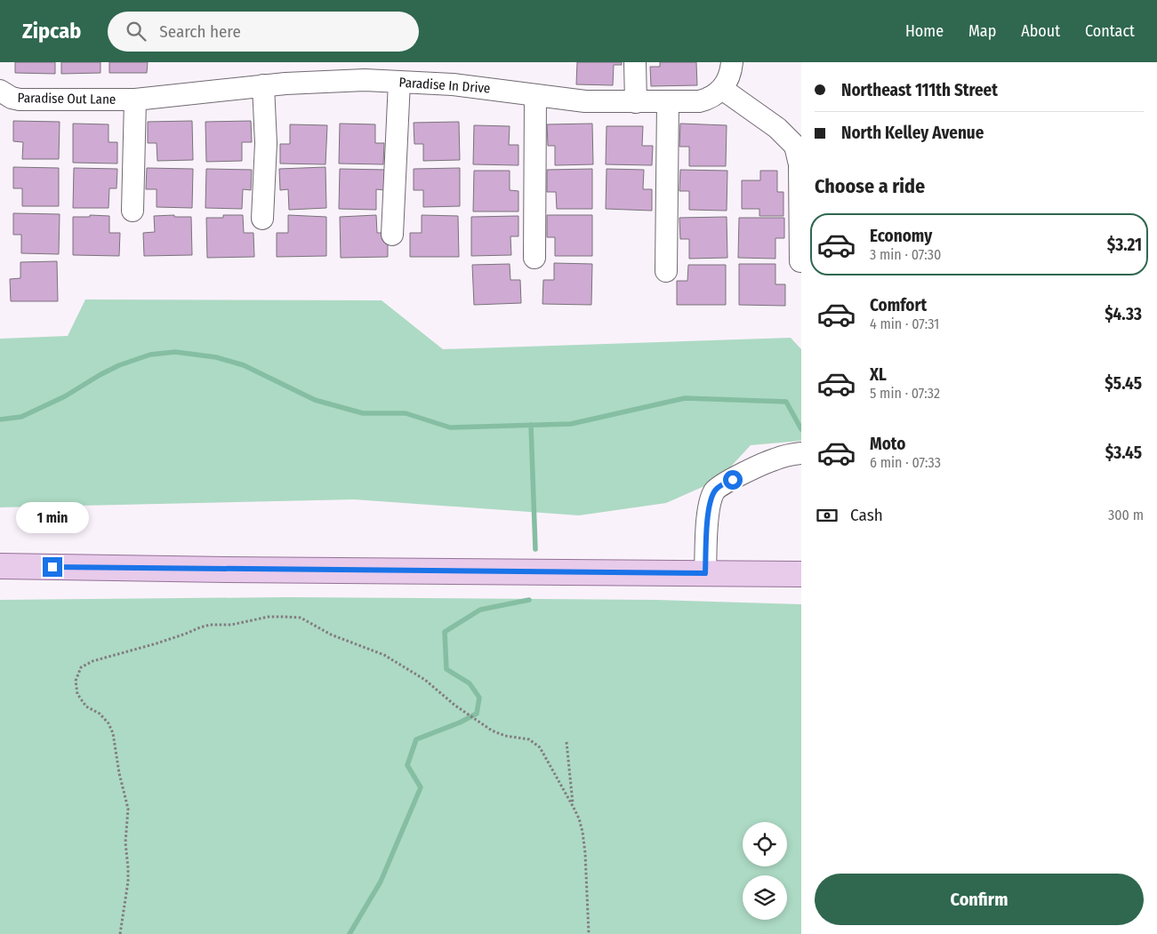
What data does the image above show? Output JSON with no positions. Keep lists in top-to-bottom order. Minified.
{"streets":{"street":["Paradise In Drive","Paradise Out Lane"]},"crossings":[["Paradise In Drive","Paradise Out Lane"]],"page":{"header":"Zipcab","search":"Search here","nav":["Home","Map","About","Contact"],"banner":["Northeast 111th Street","North Kelley Avenue"],"heading":"Choose a ride","list":[{"name":"Economy","note":"3 min · 07:30","value":"$3.21"},{"name":"Comfort","note":"4 min · 07:31","value":"$4.33"},{"name":"XL","note":"5 min · 07:32","value":"$5.45"},{"name":"Moto","note":"6 min · 07:33","value":"$3.45"}],"pay":["Cash","300 m"],"bubble":"1 min","buttons":"Confirm"}}
